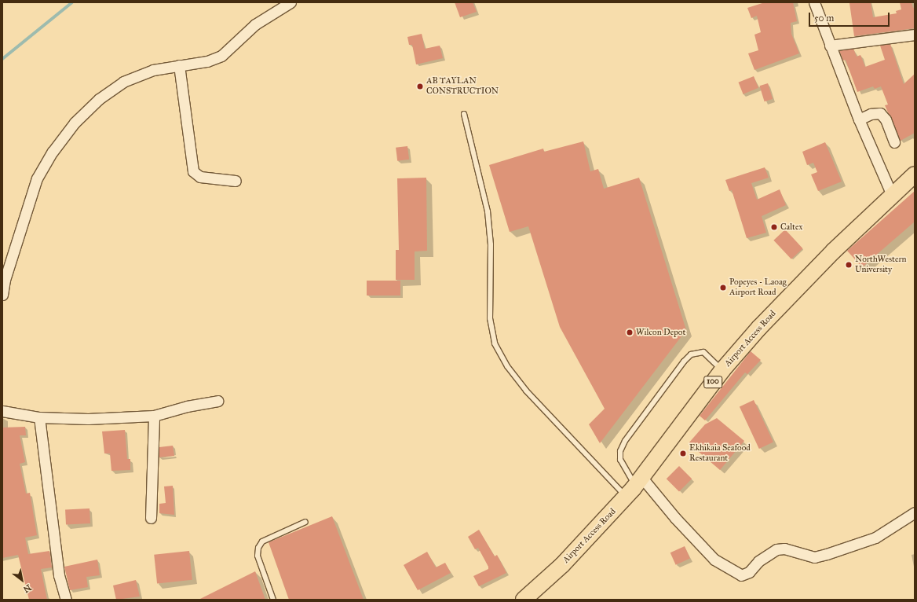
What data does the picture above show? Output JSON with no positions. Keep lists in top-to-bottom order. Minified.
{"streets":{"main road":["Airport Access Road","100"]},"places":["AB TAYLAN CONSTRUCTION","Caltex","NorthWestern University","Popeyes - Laoag Airport Road","Wilcon Depot","Ekhikaia Seafood Restaurant"],"scale_bar":"50 m","north":"bottom right"}
